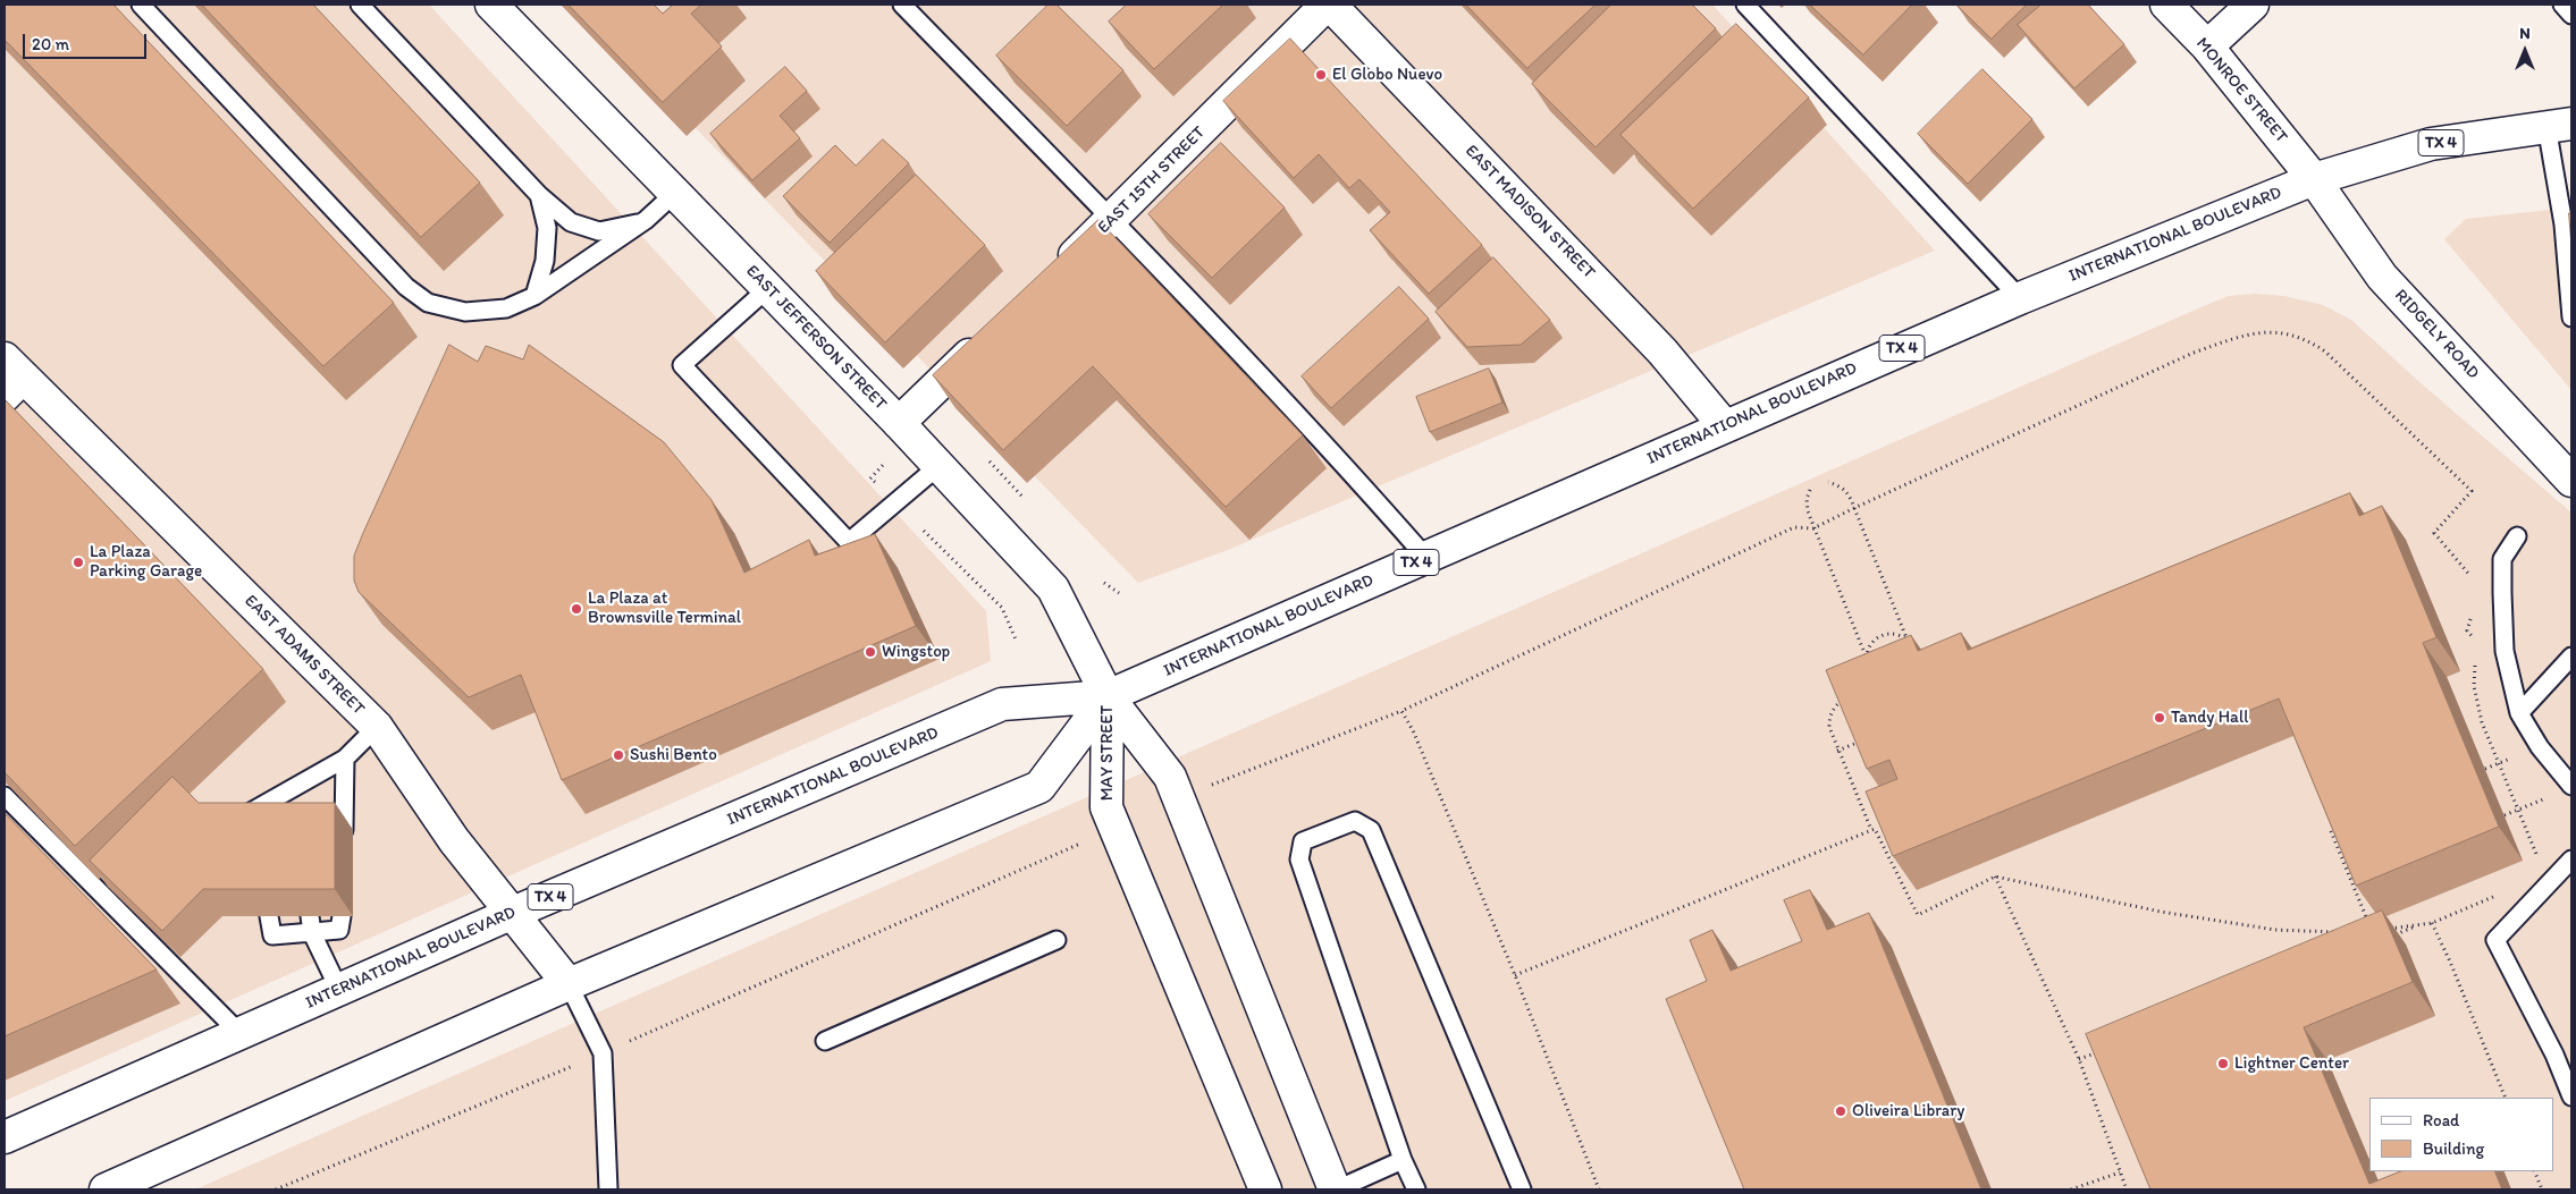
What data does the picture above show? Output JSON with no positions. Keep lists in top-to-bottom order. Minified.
{"streets":{"main road":["MONROE STREET","TX 4","EAST 15TH STREET","EAST MADISON STREET","INTERNATIONAL BOULEVARD","RIDGELY ROAD","EAST JEFFERSON STREET","EAST ADAMS STREET","MAY STREET"]},"crossings":[["MONROE STREET","INTERNATIONAL BOULEVARD"],["MONROE STREET","RIDGELY ROAD"],["EAST 15TH STREET","EAST MADISON STREET"],["EAST MADISON STREET","INTERNATIONAL BOULEVARD"],["INTERNATIONAL BOULEVARD","RIDGELY ROAD"],["INTERNATIONAL BOULEVARD","EAST JEFFERSON STREET"],["INTERNATIONAL BOULEVARD","EAST ADAMS STREET"],["INTERNATIONAL BOULEVARD","MAY STREET"],["EAST JEFFERSON STREET","MAY STREET"]],"places":["El Globo Nuevo","La Plaza Parking Garage","La Plaza at Brownsville Terminal","Wingstop","Tandy Hall","Sushi Bento","Lightner Center","Oliveira Library"],"legend":["Road","Building"],"scale_bar":"20 m","north":"top"}
